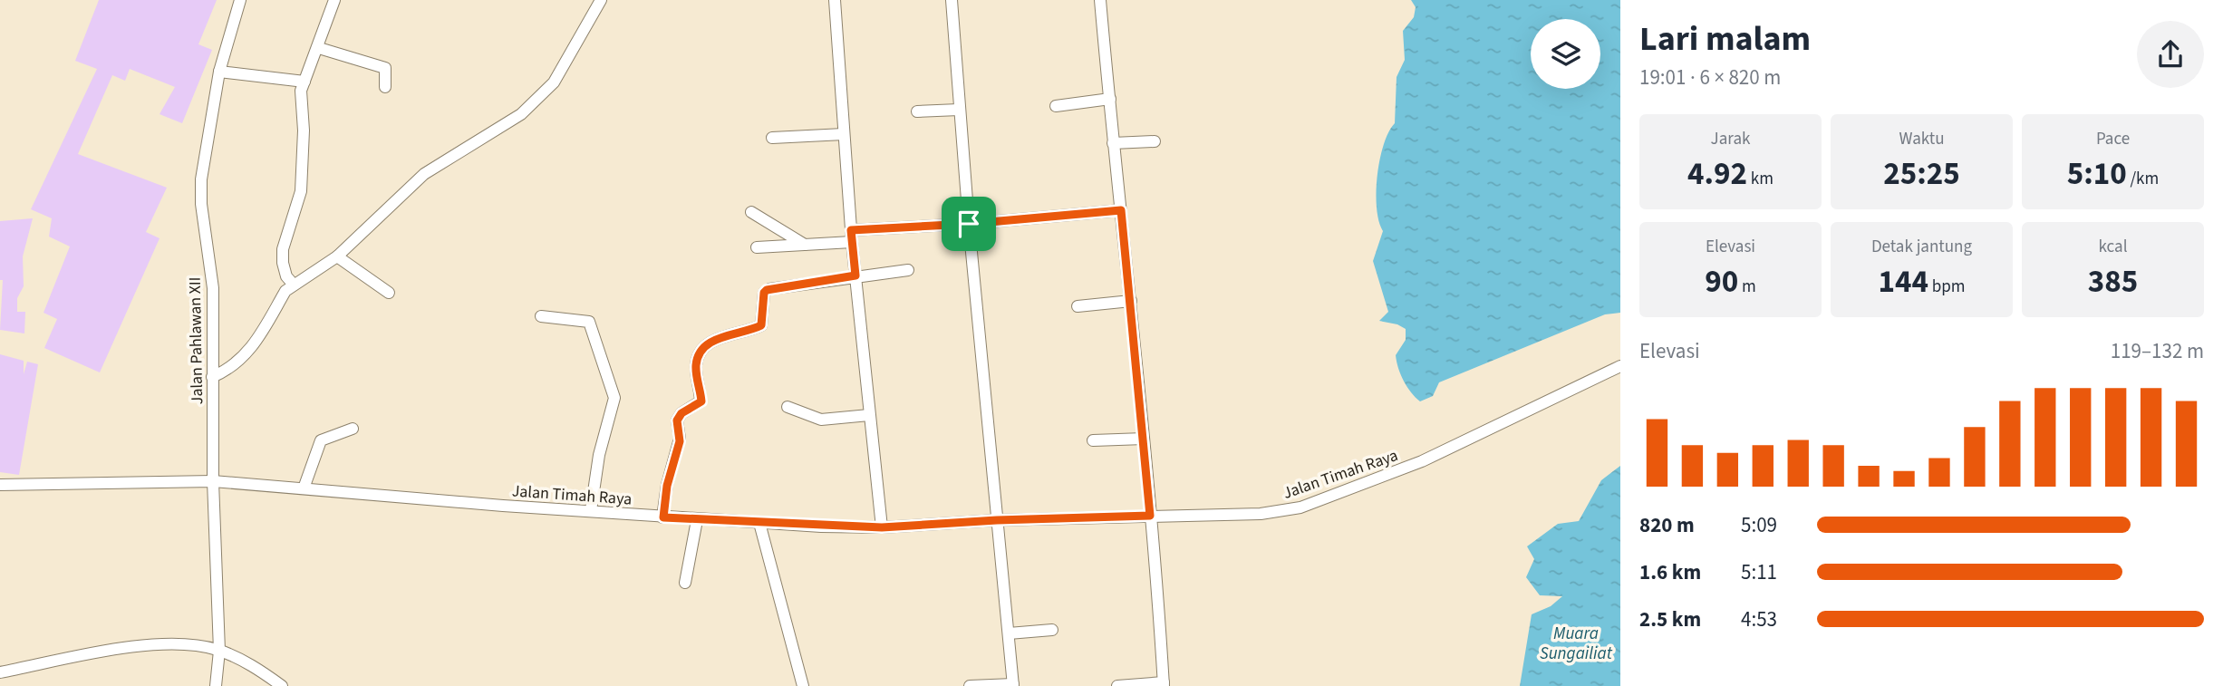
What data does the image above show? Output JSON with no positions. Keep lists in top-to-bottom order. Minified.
{"streets":{"street":["Jalan Pahlawan XII","Jalan Timah Raya"]},"crossings":[["Jalan Pahlawan XII","Jalan Timah Raya"]],"water":["Muara Sungailiat"],"page":{"heading":["Lari malam","19:01 · 6 × 820 m"],"stats":[["Jarak","4.92 km"],["Waktu","25:25"],["Pace","5:10 /km"],["Elevasi","90 m"],["Detak jantung","144 bpm"],["kcal","385"]],"chart":["Elevasi","119–132 m"],"list":[{"name":"820 m","note":"5:09"},{"name":"1.6 km","note":"5:11"},{"name":"2.5 km","note":"4:53"}]}}
